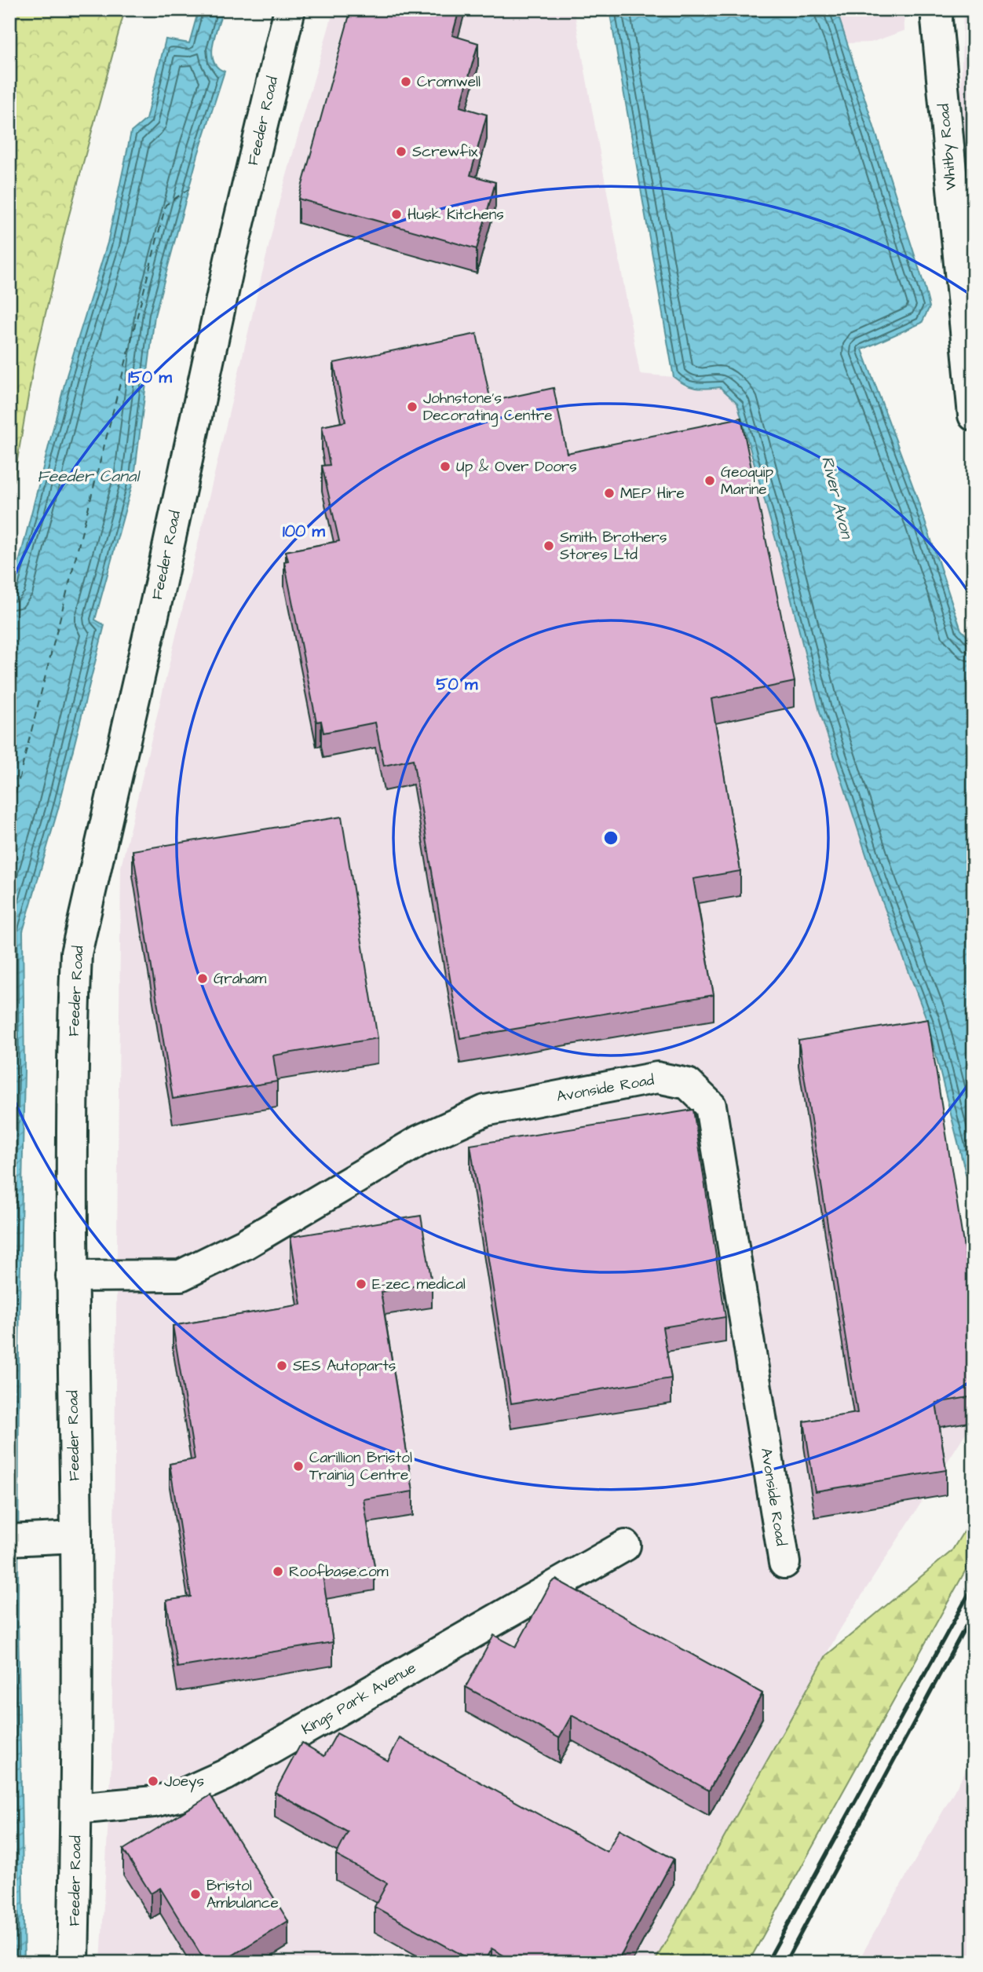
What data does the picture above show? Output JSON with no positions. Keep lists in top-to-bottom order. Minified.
{"streets":{"street":["Feeder Road","Whitby Road","Avonside Road","Kings Park Avenue"]},"crossings":[["Feeder Road","Avonside Road"],["Feeder Road","Kings Park Avenue"]],"water":["Feeder Canal","River Avon"],"places":["Cromwell","Screwfix","Husk Kitchens","Johnstone's Decorating Centre","Up & Over Doors","Geoquip Marine","MEP Hire","Smith Brothers Stores Ltd","Graham","E-zec medical","SES Autoparts","Carillion Bristol Trainig Centre","Roofbase.com","Joeys","Bristol Ambulance"],"rings":["150 m","100 m","50 m"]}
